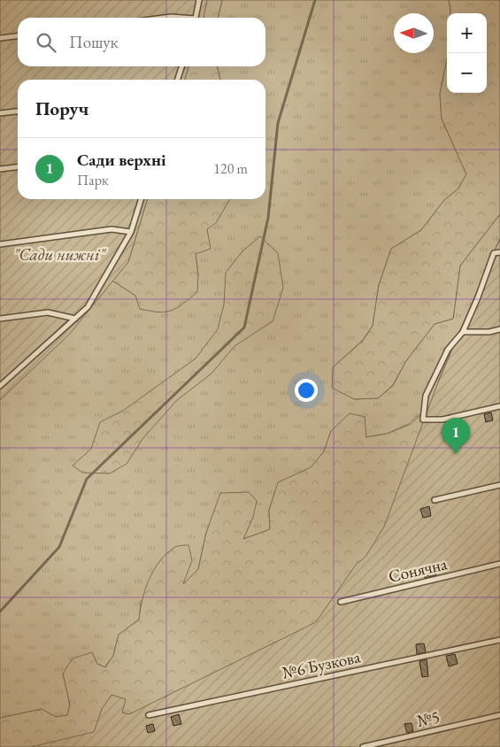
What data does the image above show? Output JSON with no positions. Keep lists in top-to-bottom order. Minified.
{"streets":{"lane":["Сонячна","№6 Бузкова","№5"]},"parks":["\"Сади нижні\""],"north":"left","page":{"map_buttons":["+","−"],"search":"Пошук","heading":"Поруч","list":[{"mark":"1","name":"Сади верхні","note":"Парк","value":"120 m"}],"pins":"1"}}
